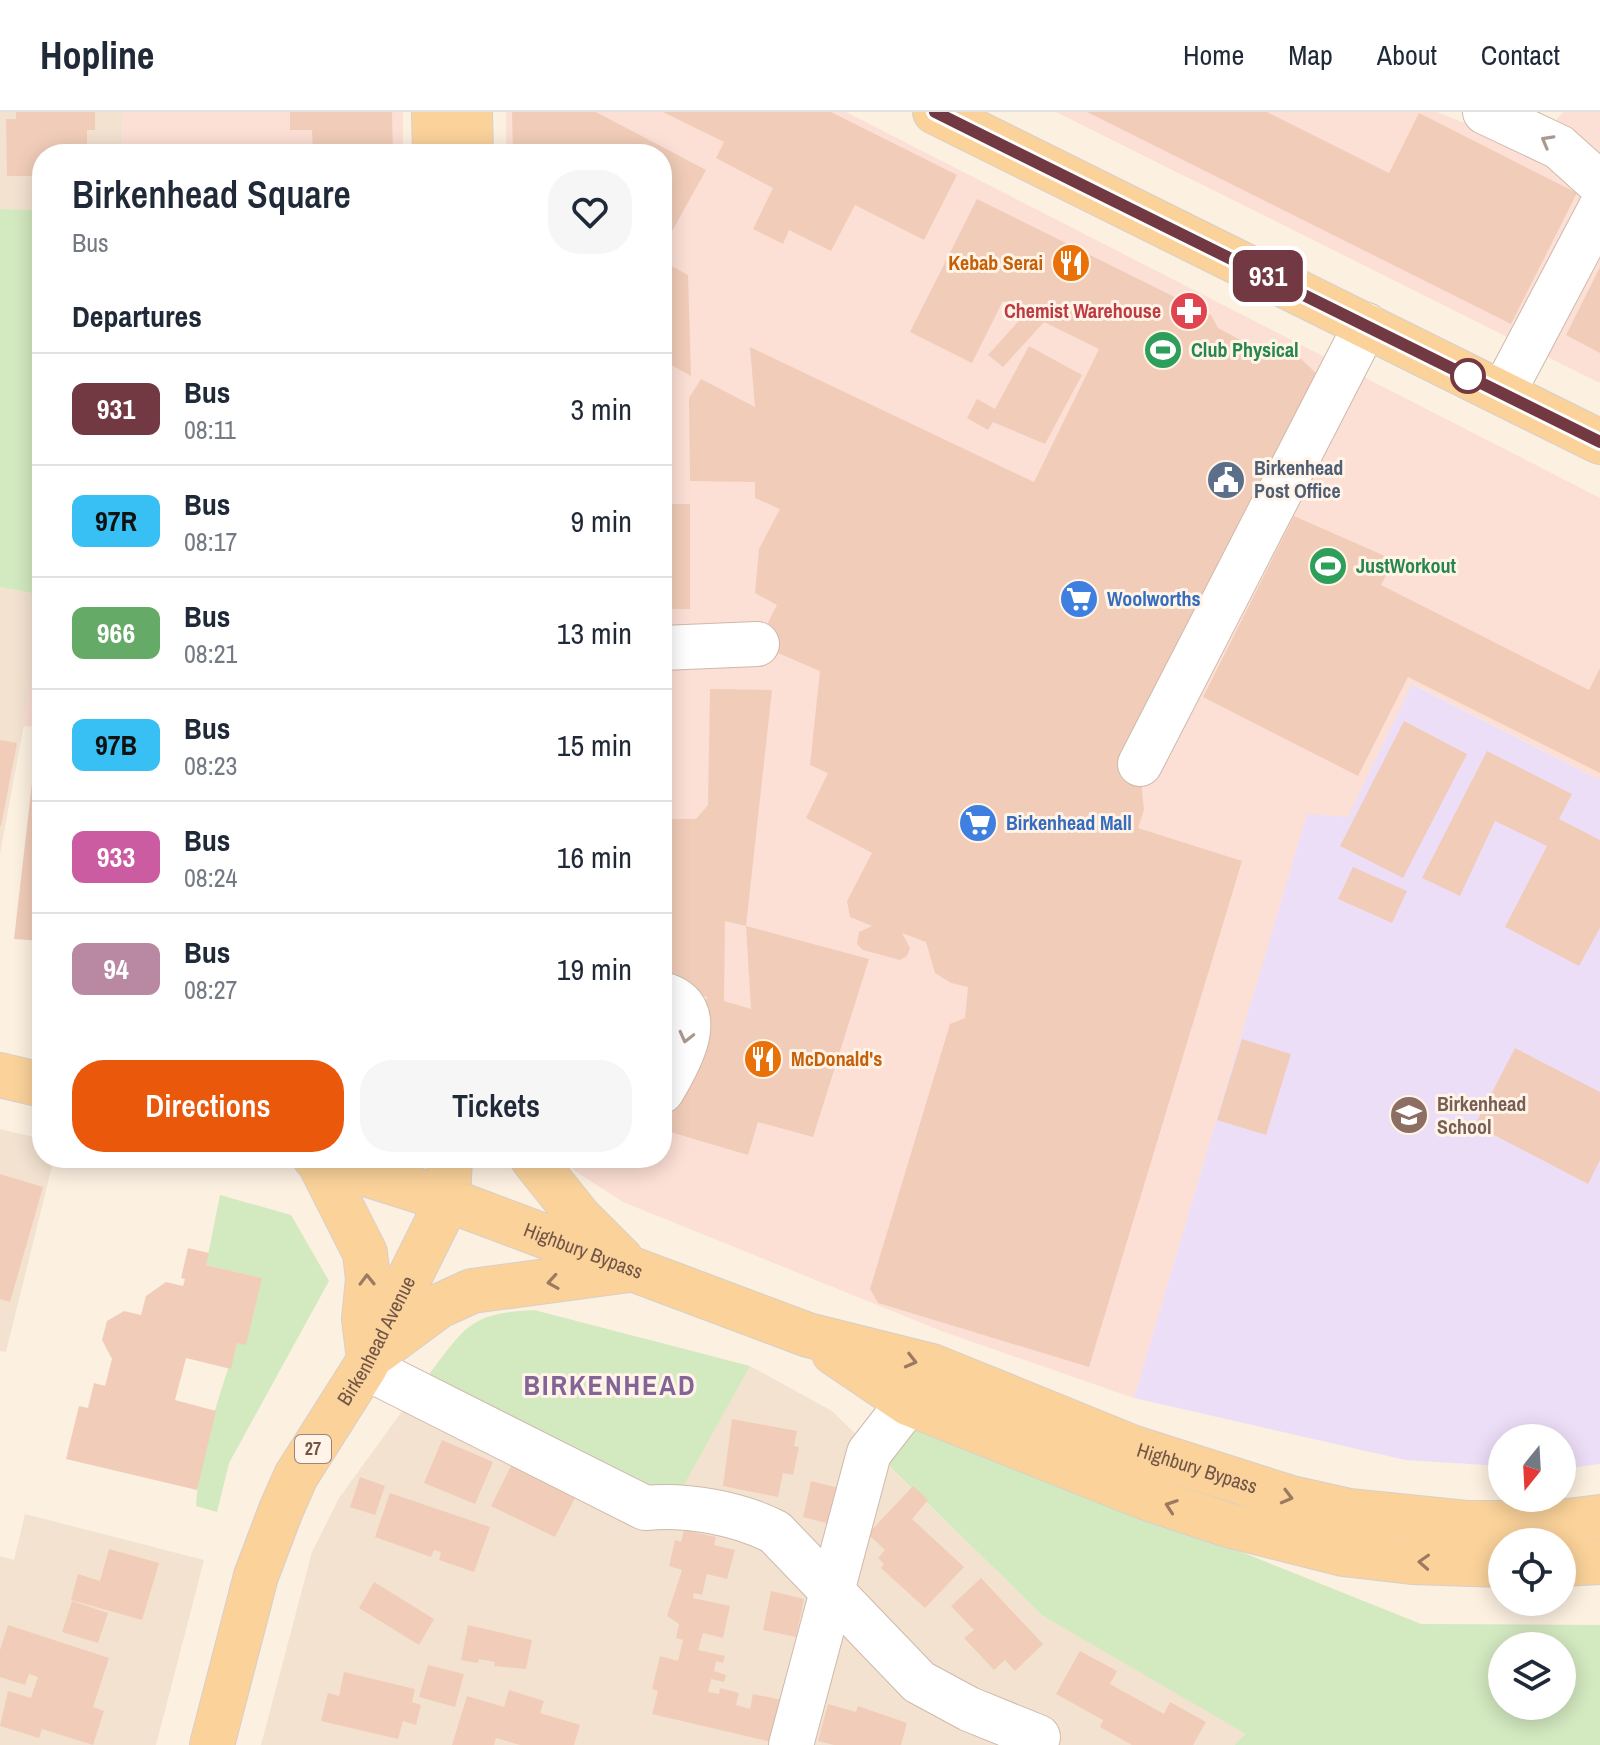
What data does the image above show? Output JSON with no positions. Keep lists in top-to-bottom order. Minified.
{"streets":{"main road":["Highbury Bypass","Birkenhead Avenue","27"]},"crossings":[["Highbury Bypass","Birkenhead Avenue"]],"districts":["BIRKENHEAD"],"places":{"restaurant":["Kebab Serai","McDonald's"],"pharmacy":["Chemist Warehouse"],"sports":["Club Physical","JustWorkout"],"public building":["Birkenhead Post Office"],"supermarket":["Woolworths","Birkenhead Mall"],"school or university":["Birkenhead School"]},"lines":["bus line 931"],"north":"bottom","page":{"header":"Hopline","nav":["Home","Map","About","Contact"],"on_map":"931","heading":[["Birkenhead Square","Bus"],"Departures"],"list":[{"mark":"931","name":"Bus","note":"08:11","value":"3 min"},{"mark":"97R","name":"Bus","note":"08:17","value":"9 min"},{"mark":"966","name":"Bus","note":"08:21","value":"13 min"},{"mark":"97B","name":"Bus","note":"08:23","value":"15 min"},{"mark":"933","name":"Bus","note":"08:24","value":"16 min"},{"mark":"94","name":"Bus","note":"08:27","value":"19 min"}],"buttons":["Directions","Tickets"]}}
